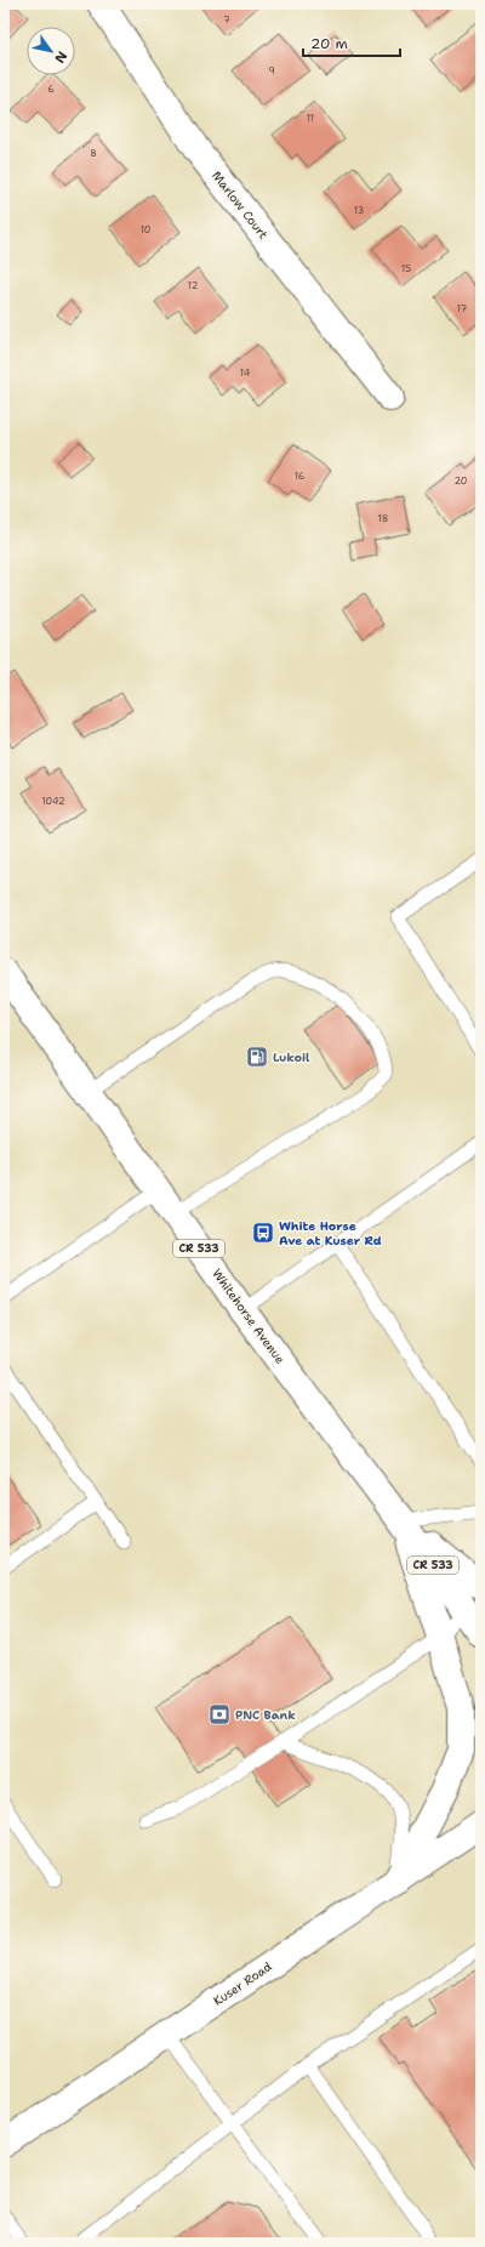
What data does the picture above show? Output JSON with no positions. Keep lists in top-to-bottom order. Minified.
{"streets":{"main road":["Marlow Court","CR 533","Whitehorse Avenue","Kuser Road"]},"places":{"fuel station":["Lukoil"],"bus stop":["White Horse Ave at Kuser Rd"],"bank":["PNC Bank"]},"house_numbers":["7","9","6","11","8","13","10","15","12","17","14","16","20","18","1042"],"scale_bar":"20 m","north":"bottom right"}
